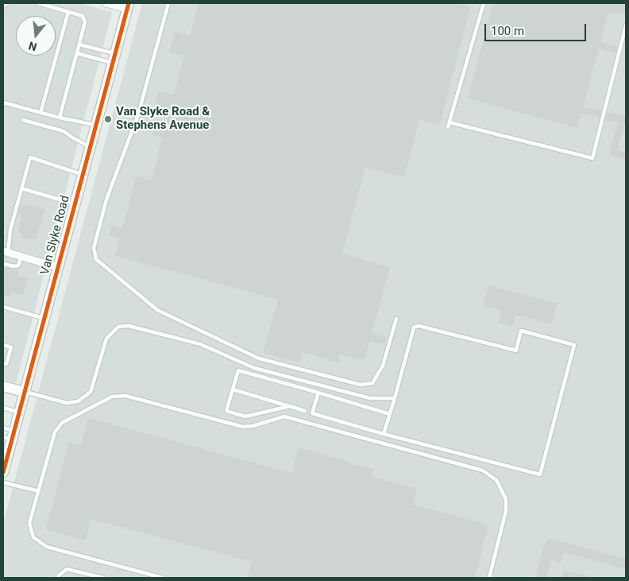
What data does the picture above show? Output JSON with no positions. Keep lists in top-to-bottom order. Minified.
{"streets":{"street":["Van Slyke Road"]},"places":["Van Slyke Road & Stephens Avenue"],"scale_bar":"100 m","north":"bottom"}
